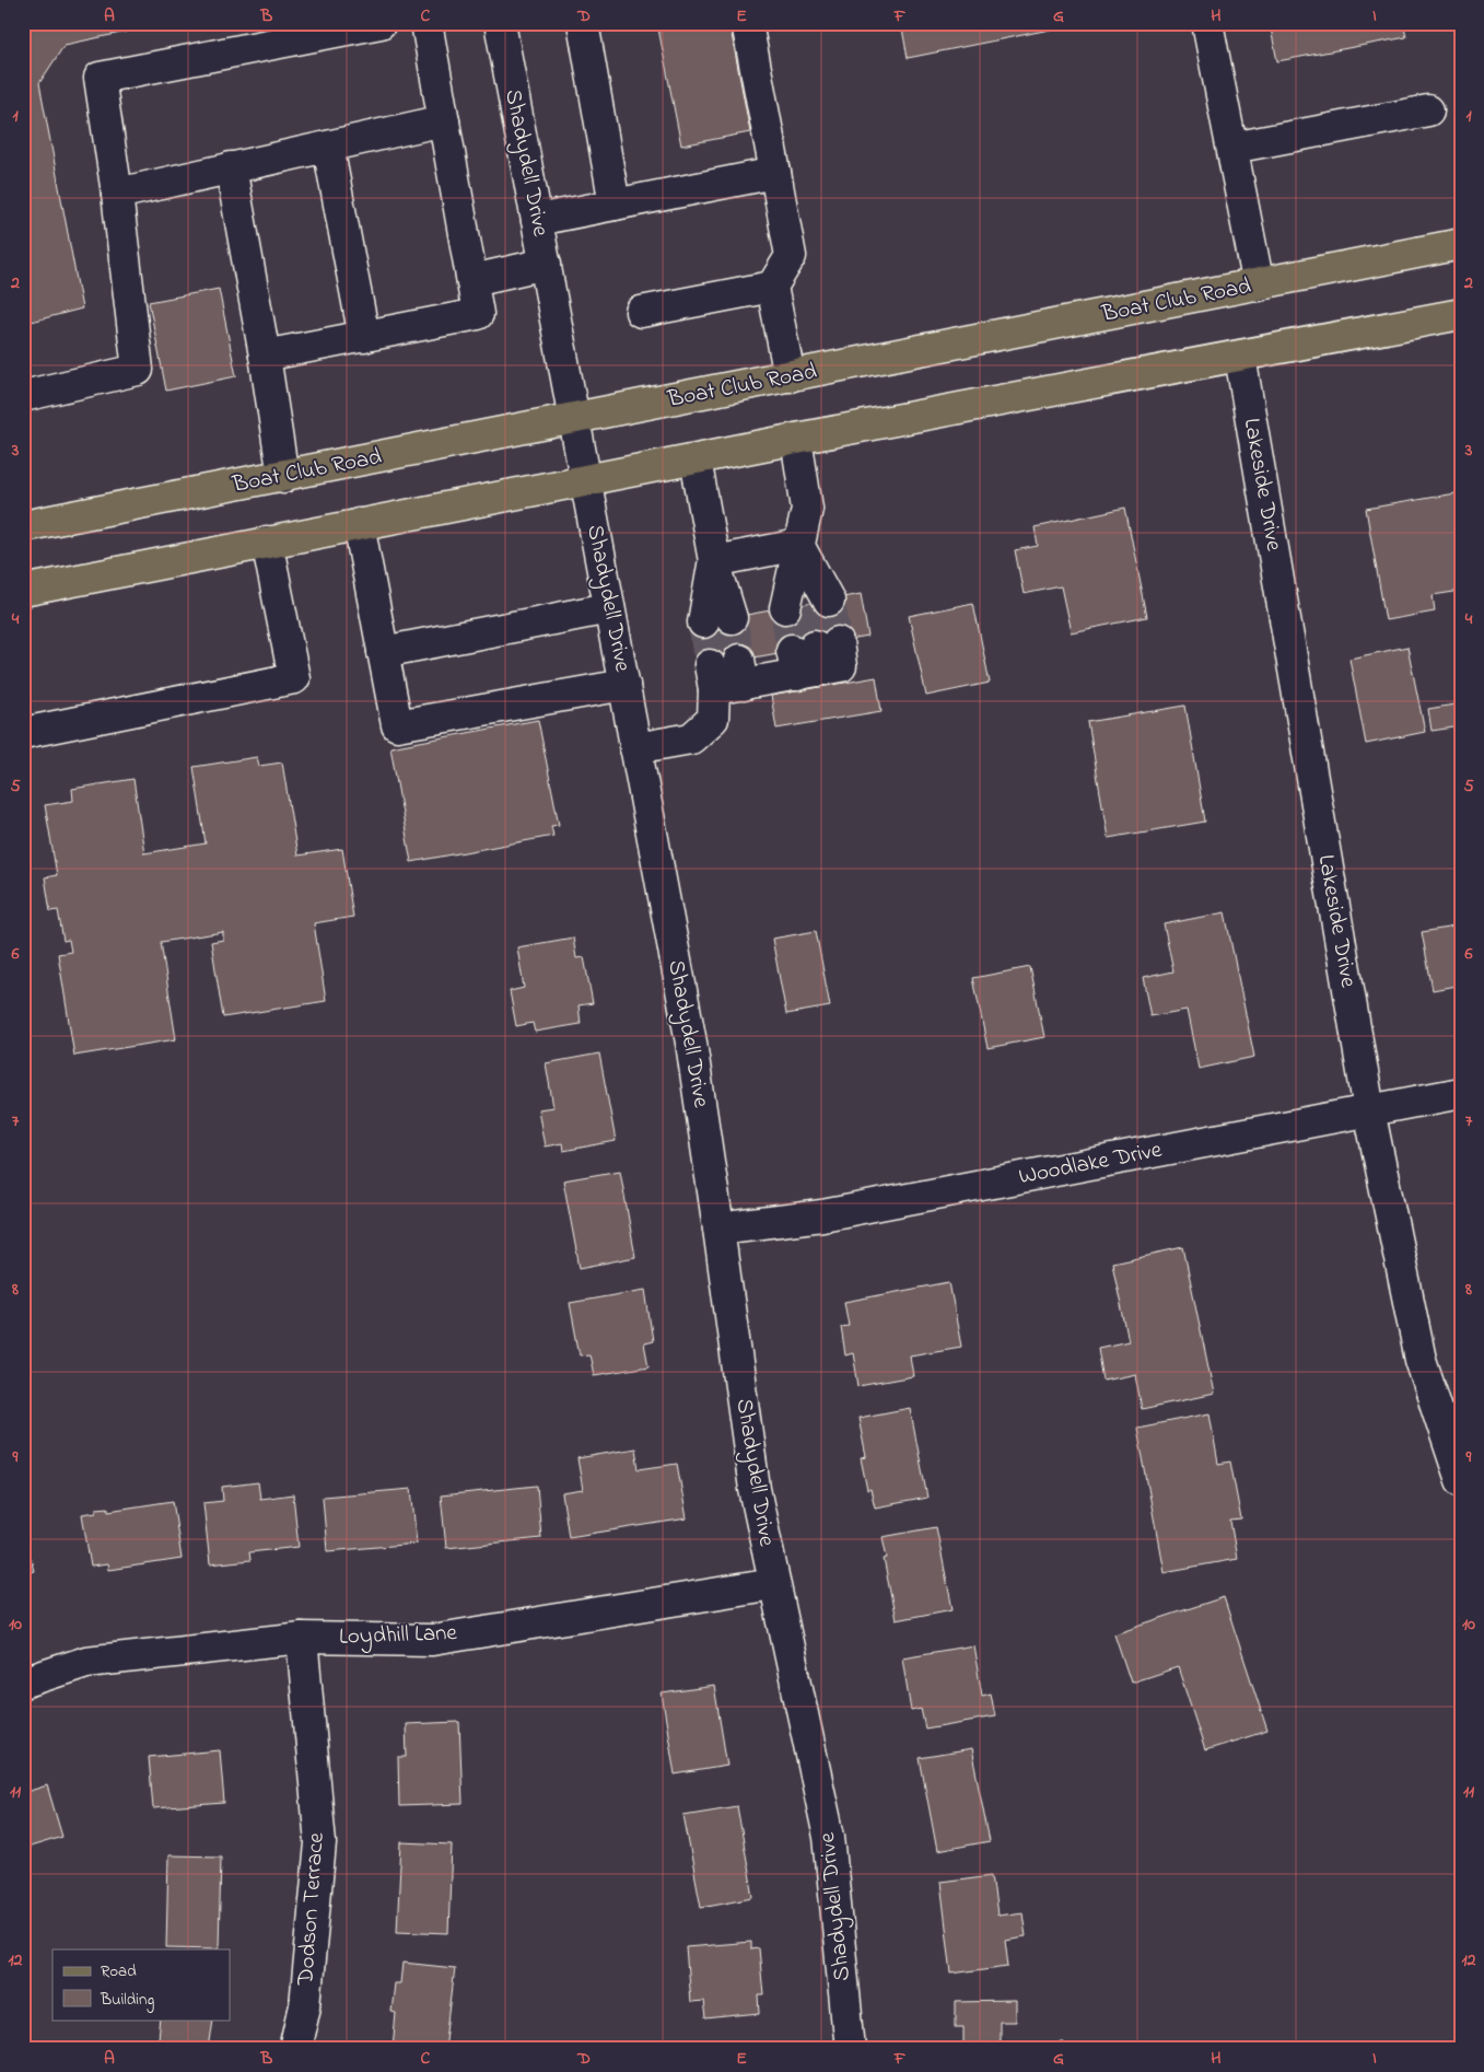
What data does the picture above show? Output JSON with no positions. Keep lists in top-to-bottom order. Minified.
{"streets":{"main road":["Boat Club Road"],"street":["Shadydell Drive","Lakeside Drive","Woodlake Drive","Loydhill Lane","Dodson Terrace"]},"crossings":[["Shadydell Drive","Boat Club Road"],["Shadydell Drive","Woodlake Drive"],["Shadydell Drive","Loydhill Lane"],["Lakeside Drive","Woodlake Drive"],["Loydhill Lane","Dodson Terrace"]],"legend":["Road","Building"],"grid":{"columns":["A","B","C","D","E","F","G","H","I"],"rows":["1","2","3","4","5","6","7","8","9","10","11","12"]}}
